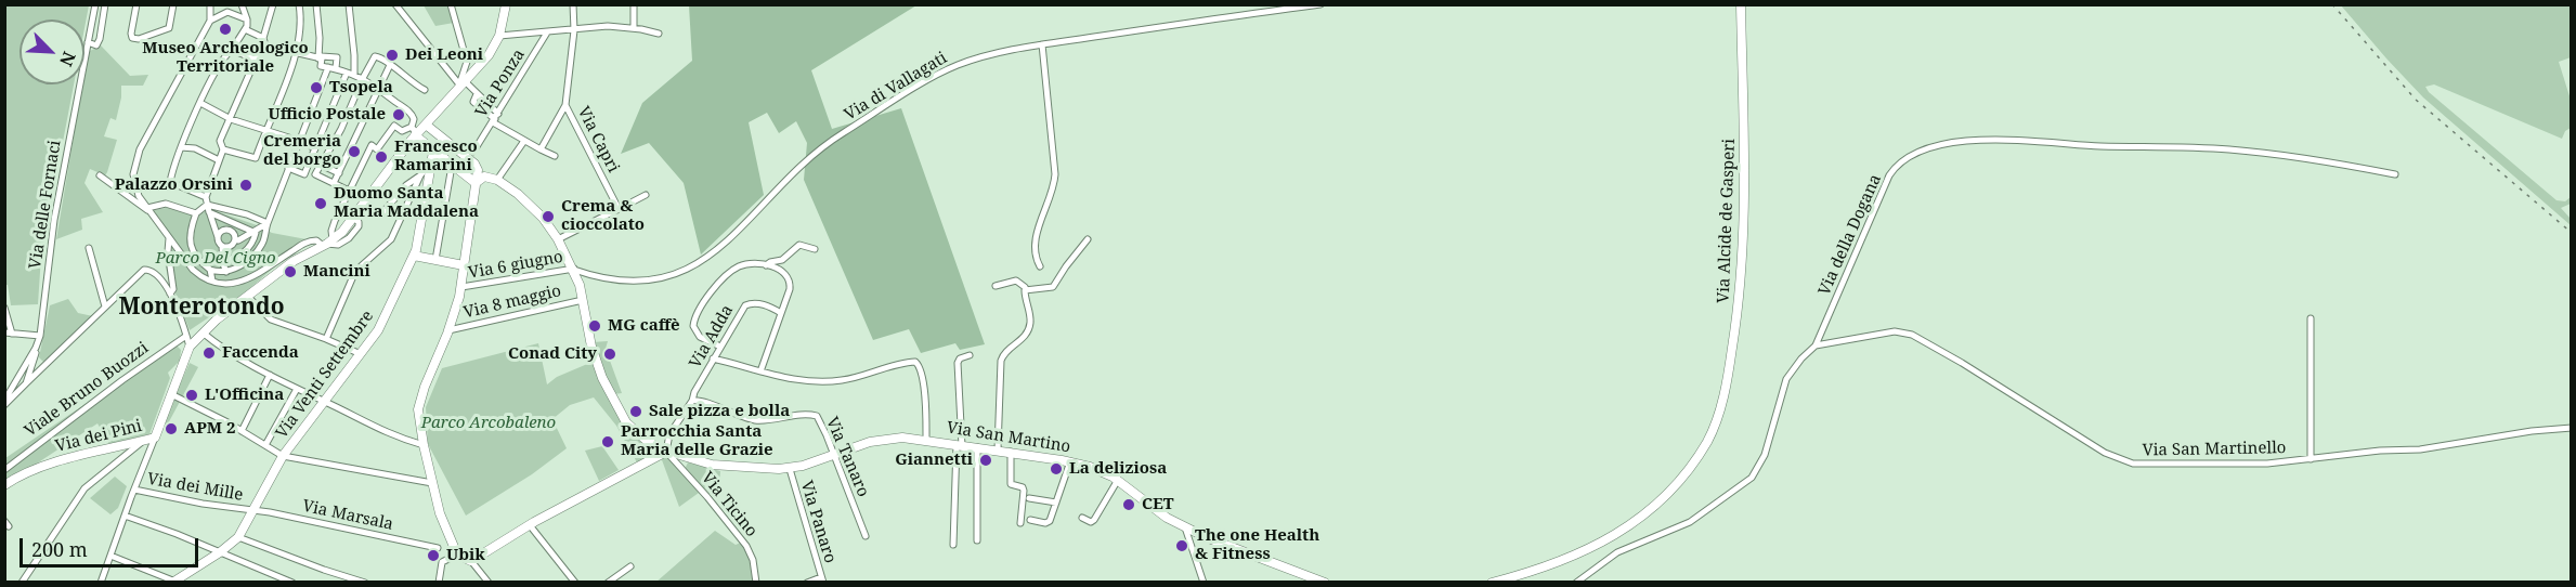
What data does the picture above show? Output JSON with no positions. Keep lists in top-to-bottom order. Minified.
{"streets":{"street":["Via Ponza","Via di Vallagati","Via Capri","Via delle Fornaci","Via Alcide de Gasperi","Via della Dogana","Via 6 giugno","Via 8 maggio","Via Adda","Via Venti Settembre","Viale Bruno Buozzi","Via dei Pini","Via San Martino","Via San Martinello","Via Tanaro","Via dei Mille","Via Ticino","Via Marsala","Via Panaro"]},"crossings":[["Via di Vallagati","Via 6 giugno"],["Via di Vallagati","Via San Martino"],["Via della Dogana","Via San Martinello"],["Via 6 giugno","Via San Martino"],["Via 8 maggio","Via San Martino"],["Via Adda","Via Tanaro"],["Via Venti Settembre","Via dei Mille"],["Via Venti Settembre","Via Marsala"],["Via San Martino","Via Tanaro"],["Via San Martino","Via Ticino"],["Via San Martino","Via Panaro"],["Via dei Mille","Via Marsala"]],"districts":["Monterotondo"],"parks":["Parco Del Cigno","Parco Arcobaleno"],"places":["Museo Archeologico Territoriale","Dei Leoni","Tsopela","Ufficio Postale","Cremeria del borgo","Francesco Ramarini","Palazzo Orsini","Duomo Santa Maria Maddalena","Crema & cioccolato","Mancini","MG caffè","Faccenda","Conad City","L'Officina","Sale pizza e bolla","APM 2","Parrocchia Santa Maria delle Grazie","Giannetti","La deliziosa","CET","The one Health & Fitness","Ubik"],"scale_bar":"200 m","north":"bottom right"}
